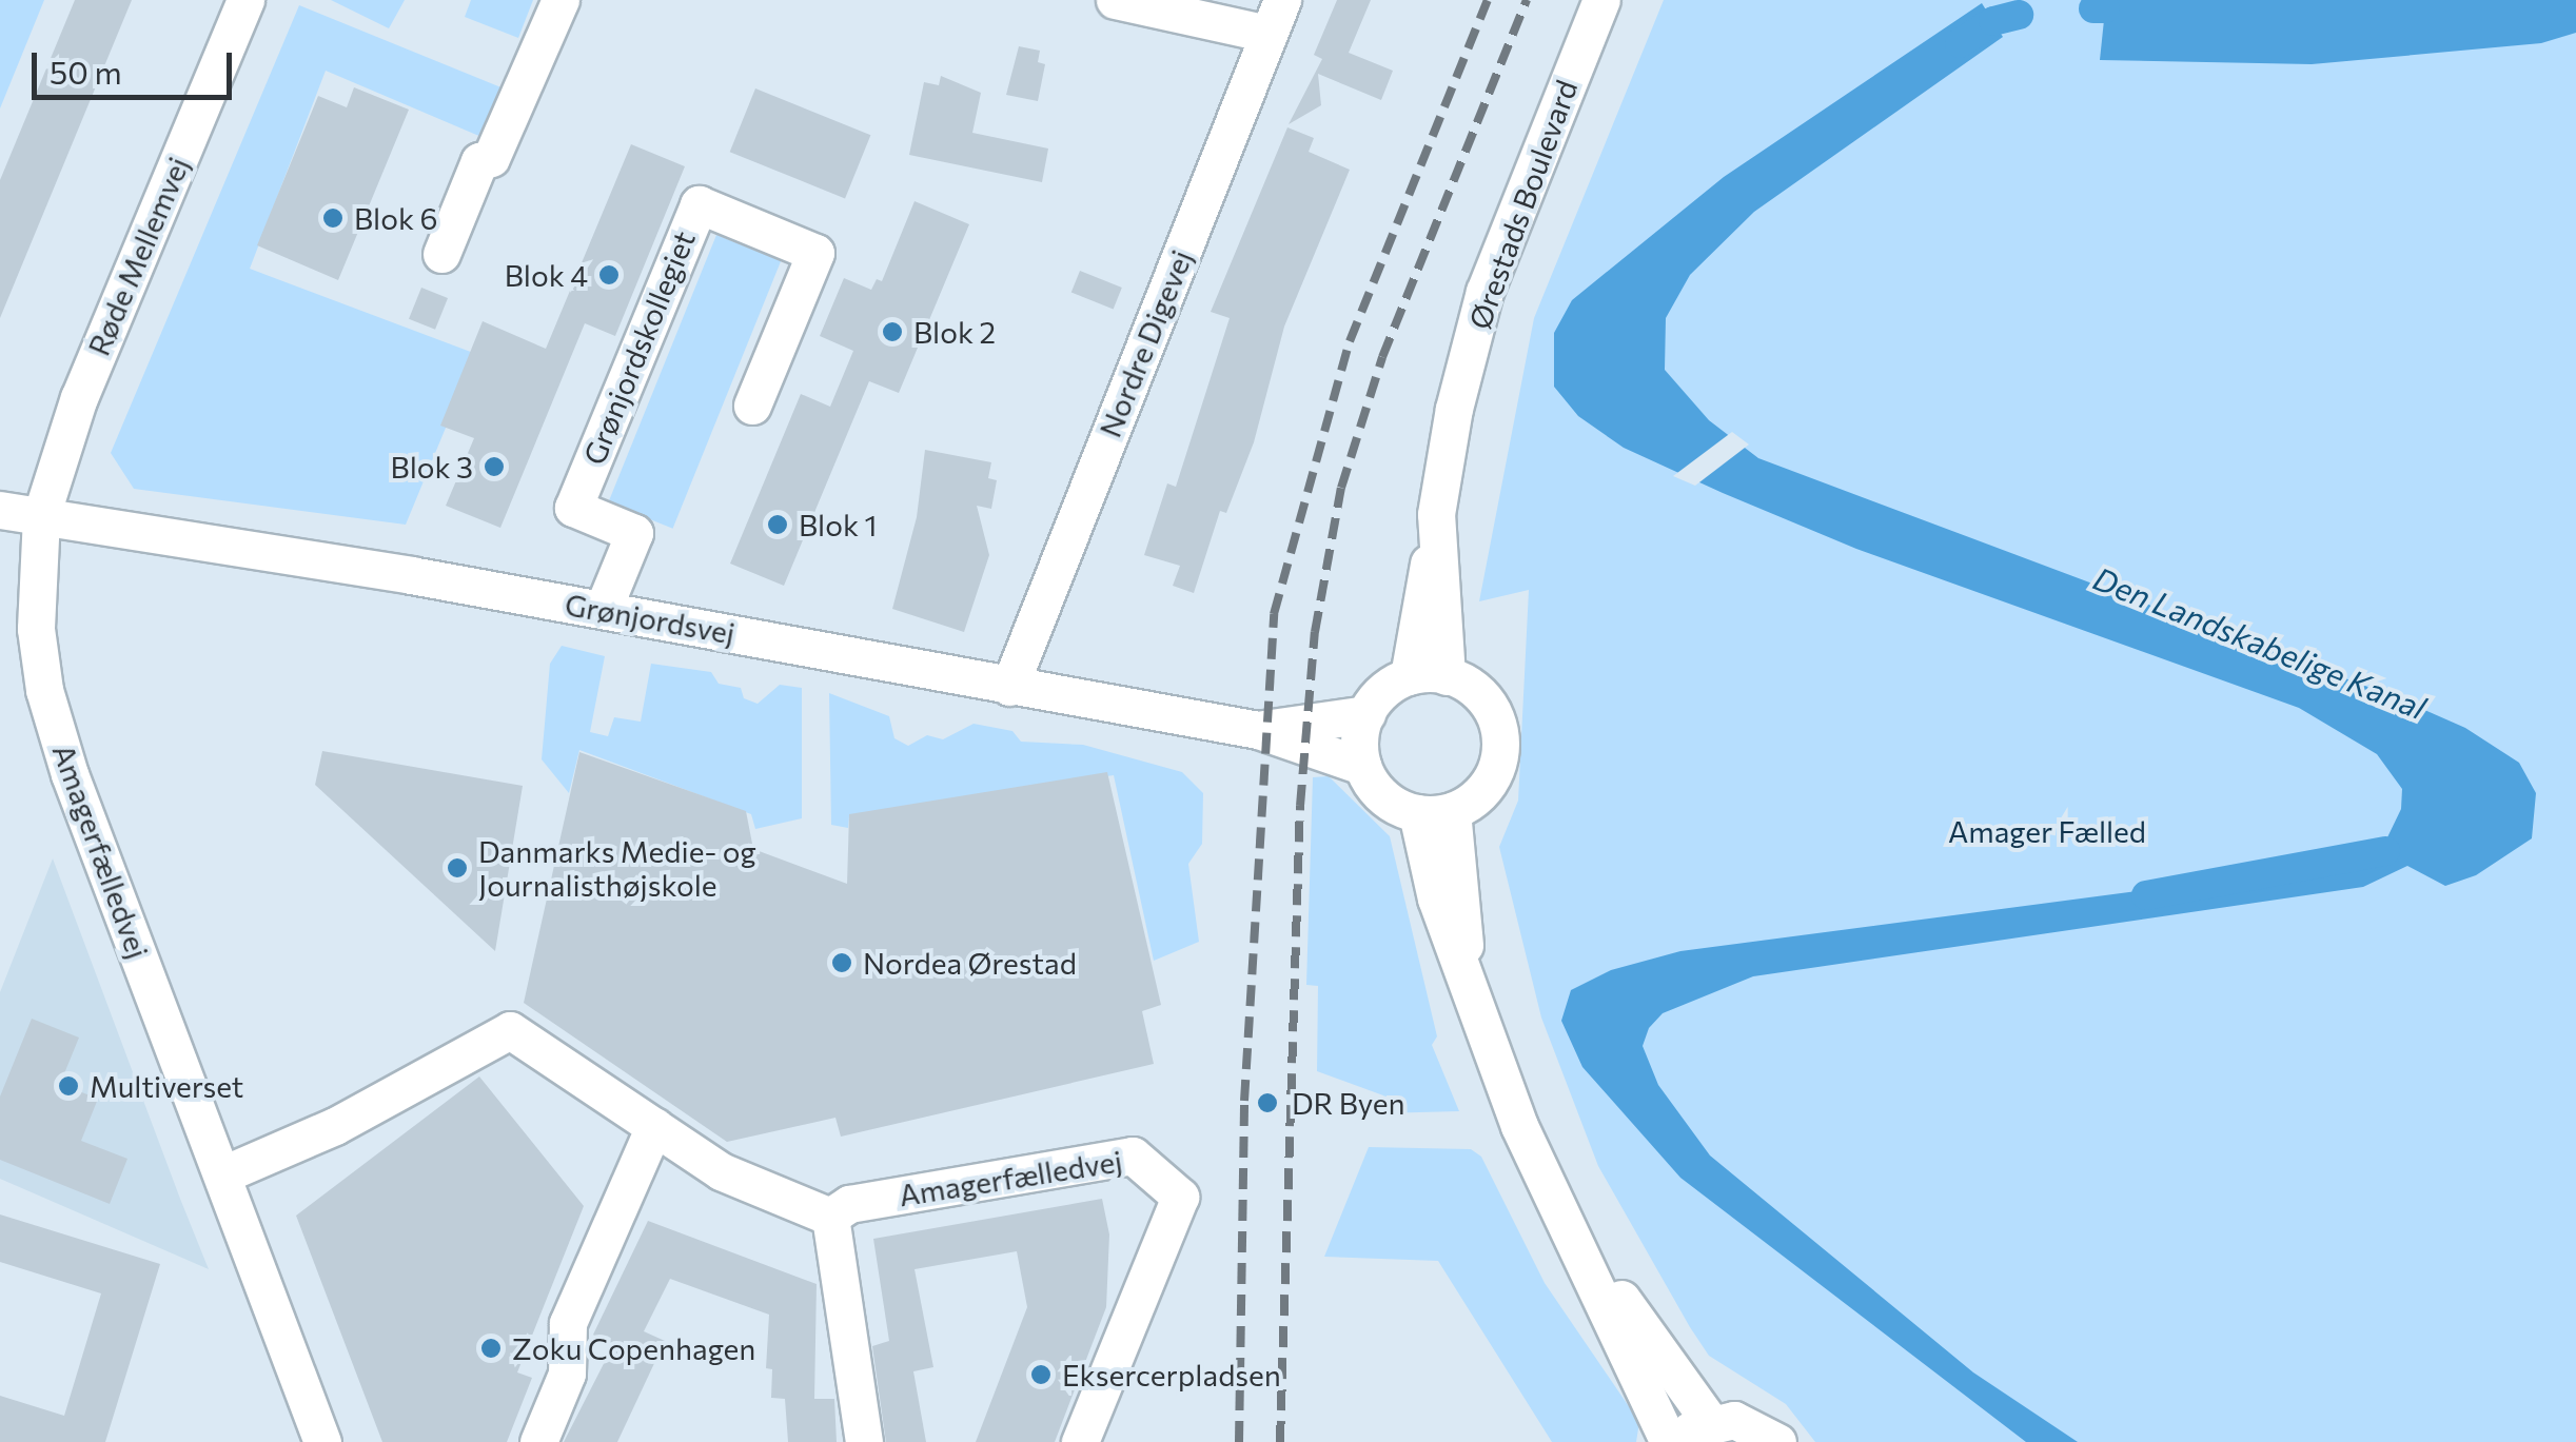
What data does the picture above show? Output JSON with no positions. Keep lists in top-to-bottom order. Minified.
{"streets":{"street":["Ørestads Boulevard","Røde Mellemvej","Nordre Digevej","Grønjordskollegiet","Grønjordsvej","Amagerfælledvej"]},"crossings":[["Ørestads Boulevard","Grønjordsvej"],["Røde Mellemvej","Grønjordsvej"],["Røde Mellemvej","Amagerfælledvej"],["Nordre Digevej","Grønjordsvej"],["Grønjordskollegiet","Grønjordsvej"],["Grønjordsvej","Amagerfælledvej"]],"water":["Den Landskabelige Kanal"],"parks":["Amager Fælled"],"places":["Blok 6","Blok 4","Blok 2","Blok 3","Blok 1","Danmarks Medie- og Journalisthøjskole","Nordea Ørestad","Multiverset","DR Byen","Zoku Copenhagen","Eksercerpladsen"],"scale_bar":"50 m"}
